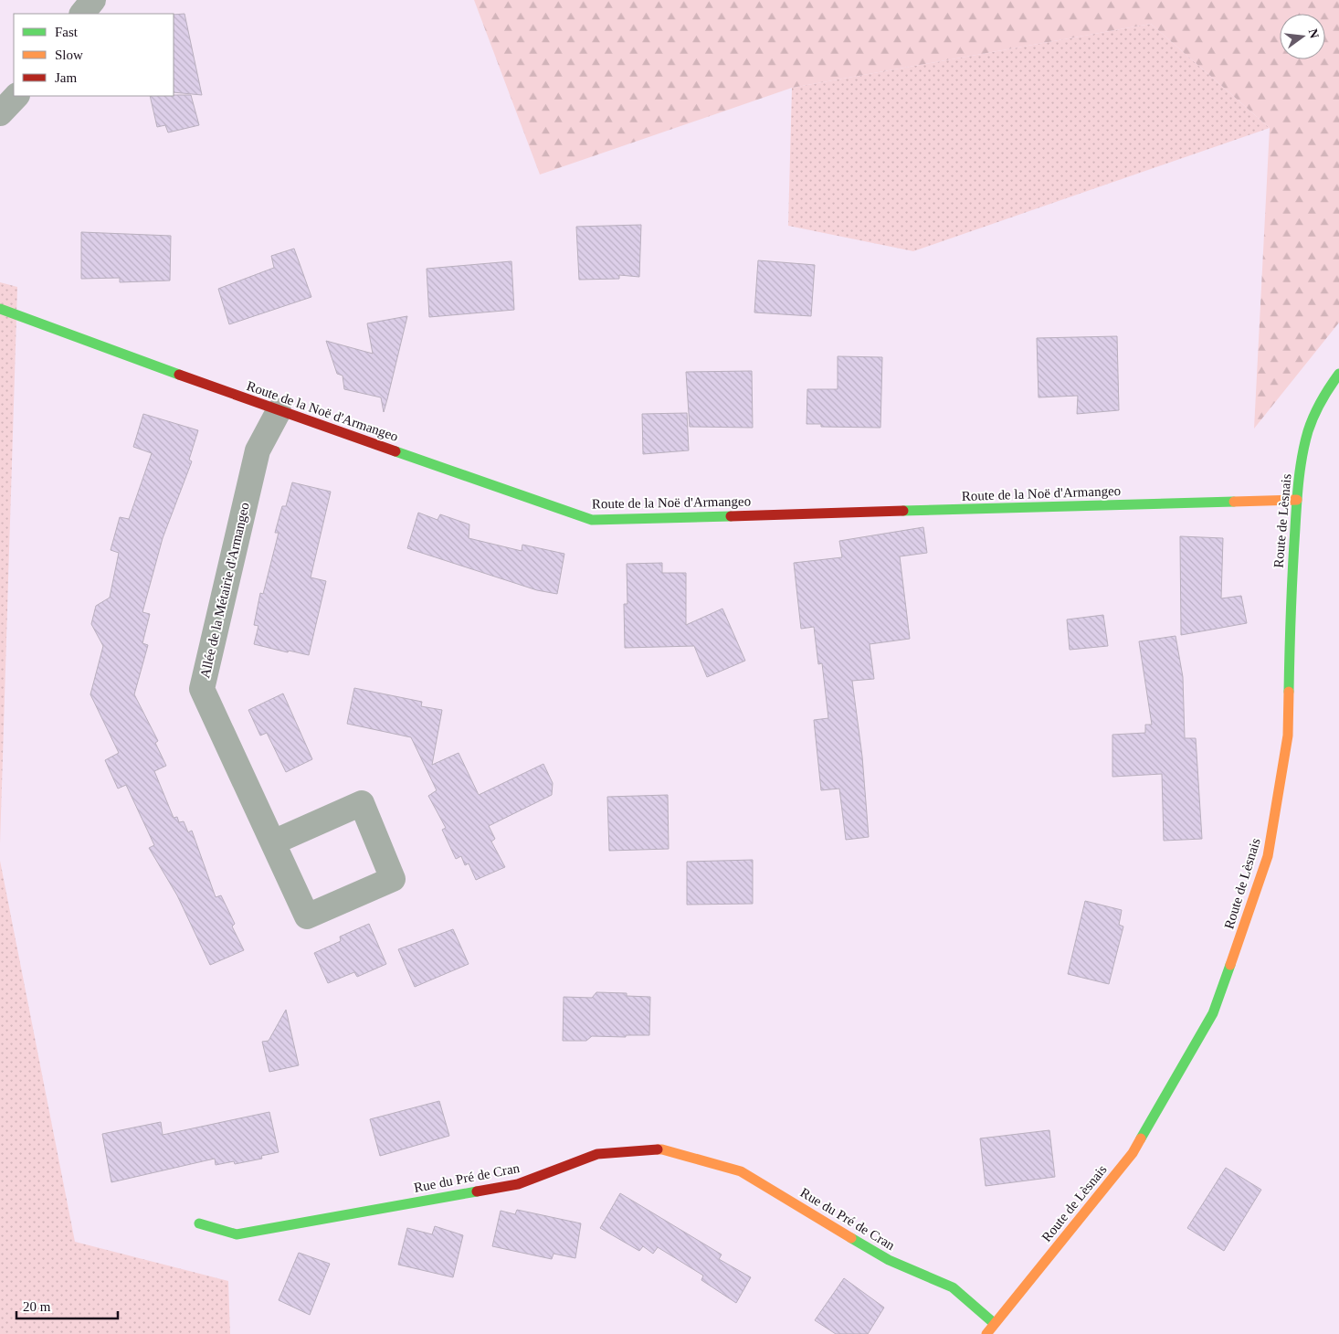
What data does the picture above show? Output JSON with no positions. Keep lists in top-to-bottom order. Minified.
{"streets":{"street":["Route de la Noë d'Armangeo","Route de Lèsnais","Allée de la Métairie d'Armangeo","Rue du Pré de Cran"]},"crossings":[["Route de la Noë d'Armangeo","Route de Lèsnais"],["Route de la Noë d'Armangeo","Allée de la Métairie d'Armangeo"],["Route de Lèsnais","Rue du Pré de Cran"]],"legend":["Fast","Slow","Jam"],"scale_bar":"20 m","north":"right"}
